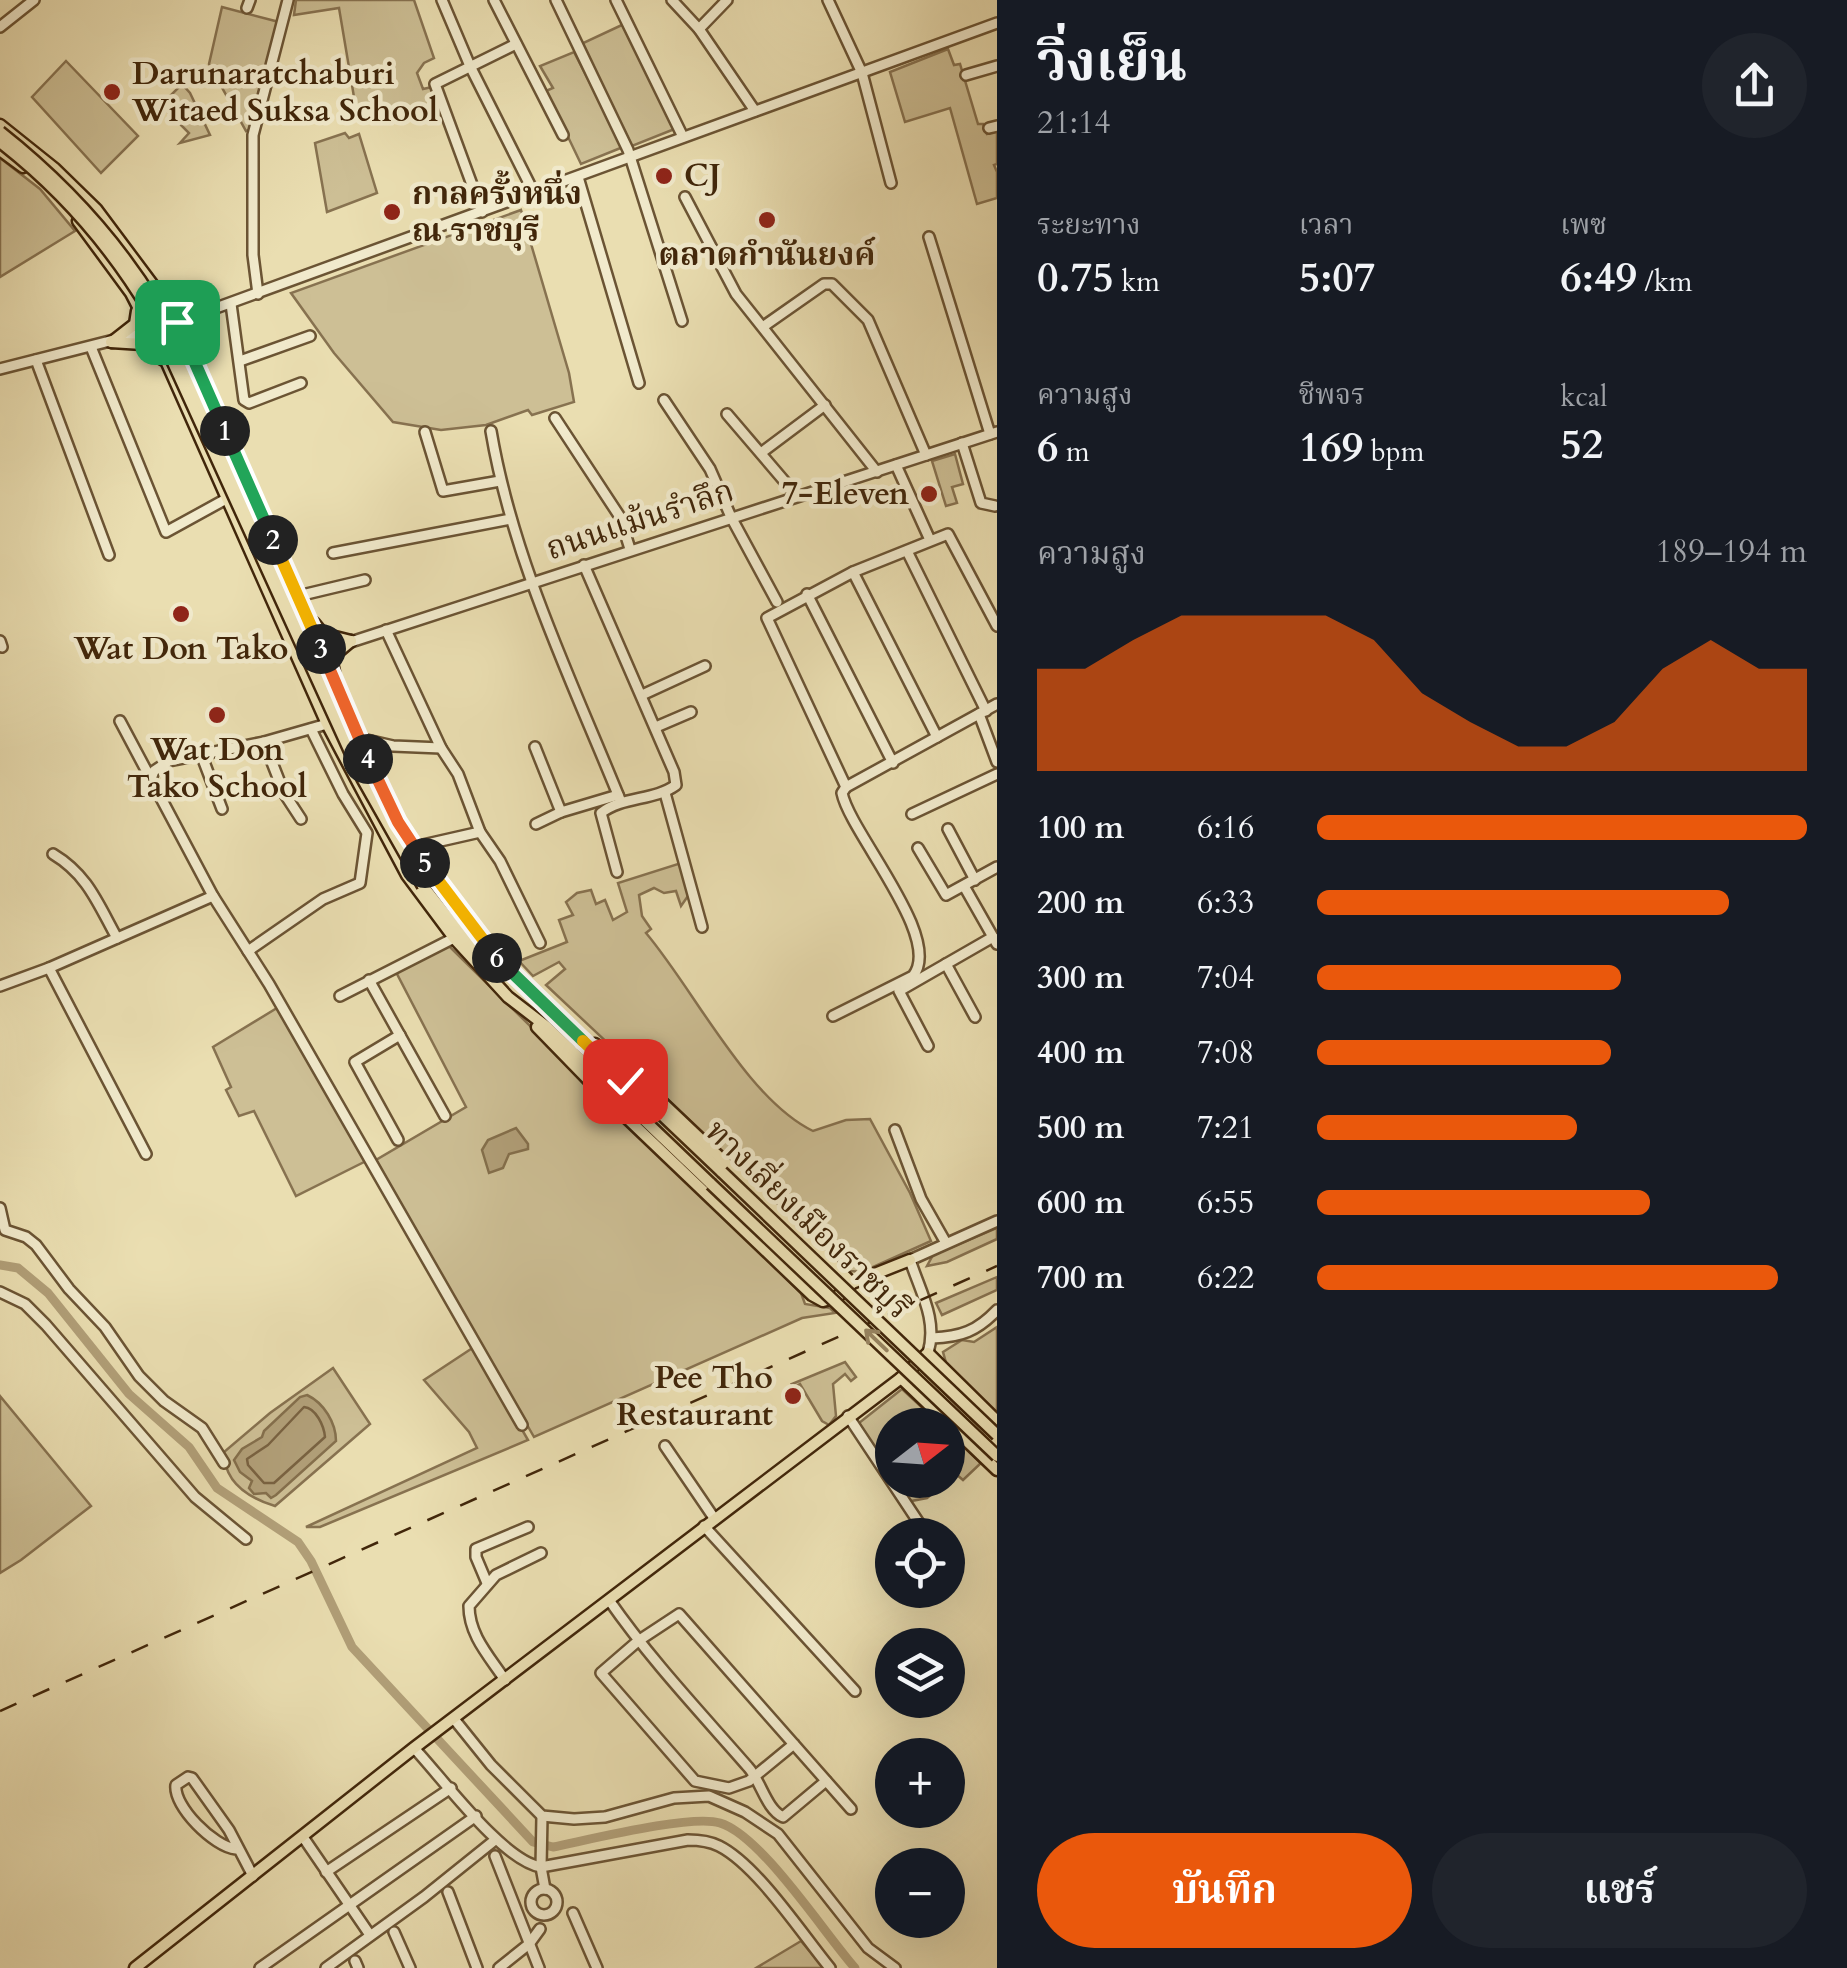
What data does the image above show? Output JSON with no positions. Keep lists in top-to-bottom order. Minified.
{"streets":{"main road":["ทางเลี่ยงเมืองราชบุรี"],"street":["ถนนแม้นรำลึก"]},"crossings":[["ถนนแม้นรำลึก","ทางเลี่ยงเมืองราชบุรี"]],"places":["Darunaratchaburi Witaed Suksa School","CJ","กาลครั้งหนึ่ง ณ ราชบุรี","ตลาดกำนันยงค์","7-Eleven","Wat Don Tako","Wat Don Tako School","Pee Tho Restaurant"],"north":"right","page":{"heading":["วิ่งเย็น","21:14"],"stats":[["ระยะทาง","0.75 km"],["เวลา","5:07"],["เพซ","6:49 /km"],["ความสูง","6 m"],["ชีพจร","169 bpm"],["kcal","52"]],"pins":["1","2","3","4","5","6"],"chart":["ความสูง","189–194 m"],"list":[{"name":"100 m","note":"6:16"},{"name":"200 m","note":"6:33"},{"name":"300 m","note":"7:04"},{"name":"400 m","note":"7:08"},{"name":"500 m","note":"7:21"},{"name":"600 m","note":"6:55"},{"name":"700 m","note":"6:22"}],"map_buttons":["+","−"],"buttons":["บันทึก","แชร์"]}}
